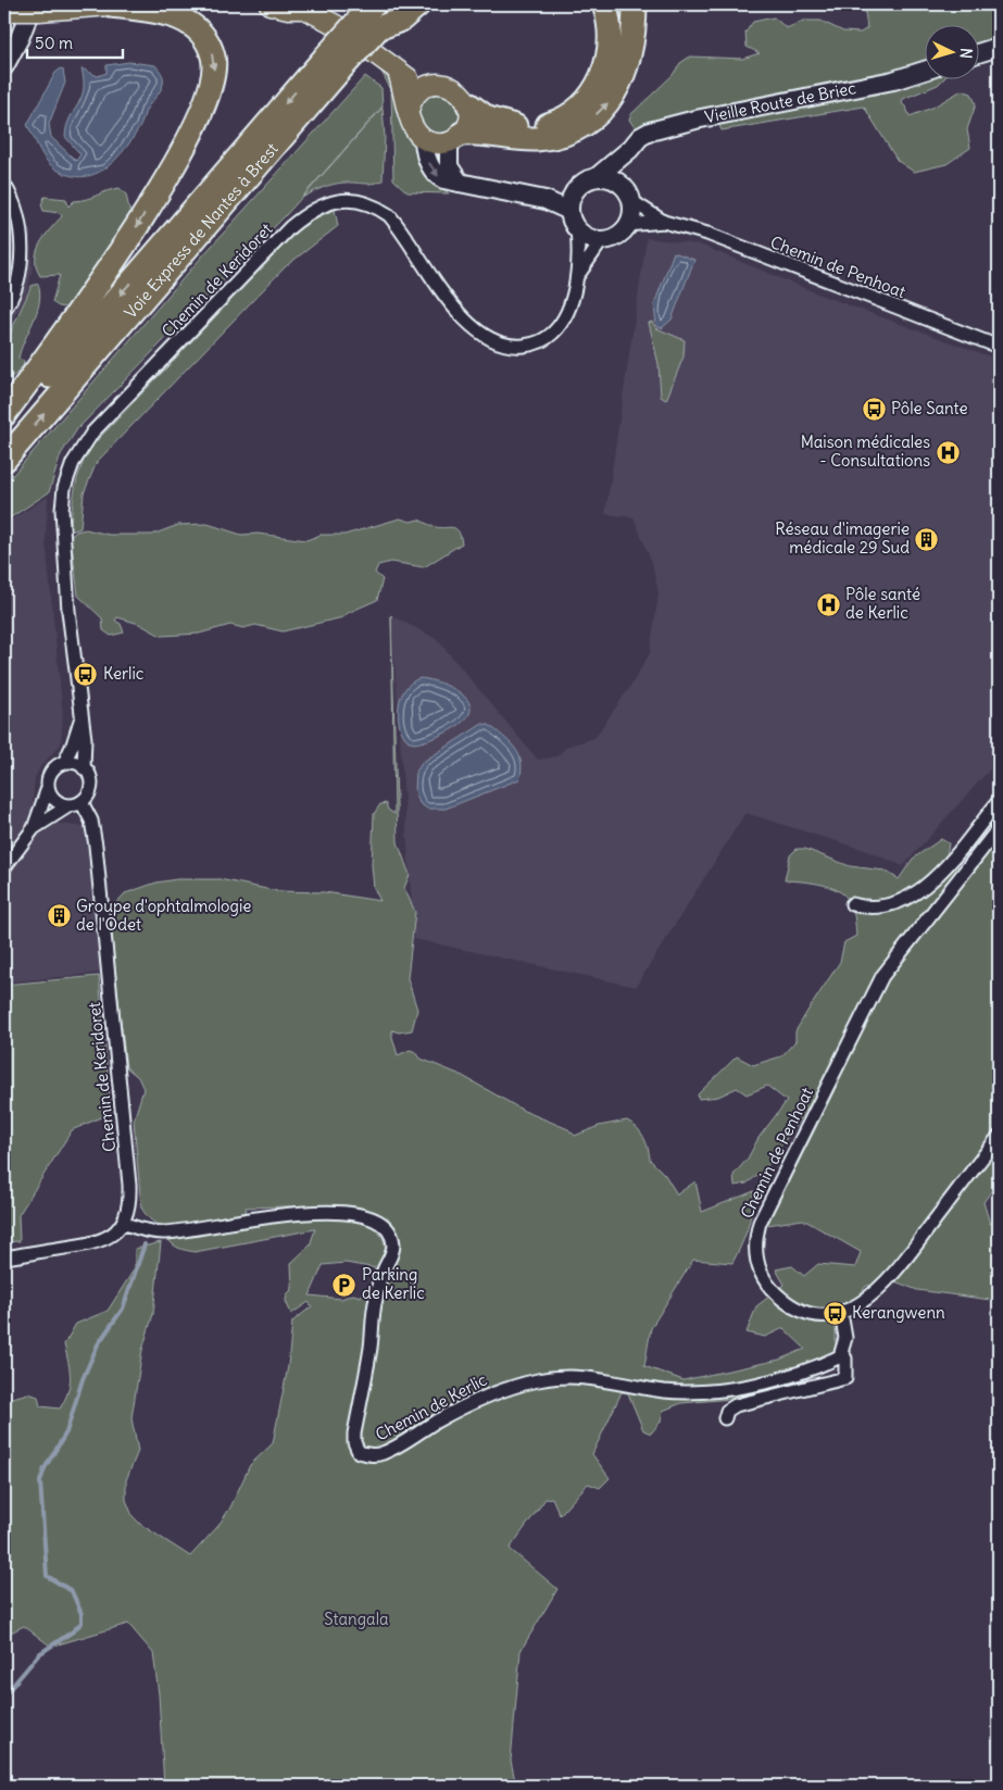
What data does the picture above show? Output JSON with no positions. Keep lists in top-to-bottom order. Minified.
{"streets":{"highway":["Voie Express de Nantes à Brest"],"street":["Vieille Route de Briec","Chemin de Penhoat","Chemin de Keridoret","Chemin de Kerlic"]},"crossings":[["Vieille Route de Briec","Chemin de Penhoat"],["Vieille Route de Briec","Chemin de Keridoret"],["Chemin de Penhoat","Chemin de Keridoret"],["Chemin de Keridoret","Chemin de Kerlic"]],"parks":["Stangala"],"places":{"bus stop":["Pôle Sante","Kerlic","Kerangwenn"],"hospital":["Maison médicales - Consultations","Pôle santé de Kerlic"],"building":["Réseau d'imagerie médicale 29 Sud","Groupe d'ophtalmologie de l'Odet"],"parking":["Parking de Kerlic"]},"scale_bar":"50 m","north":"right"}
